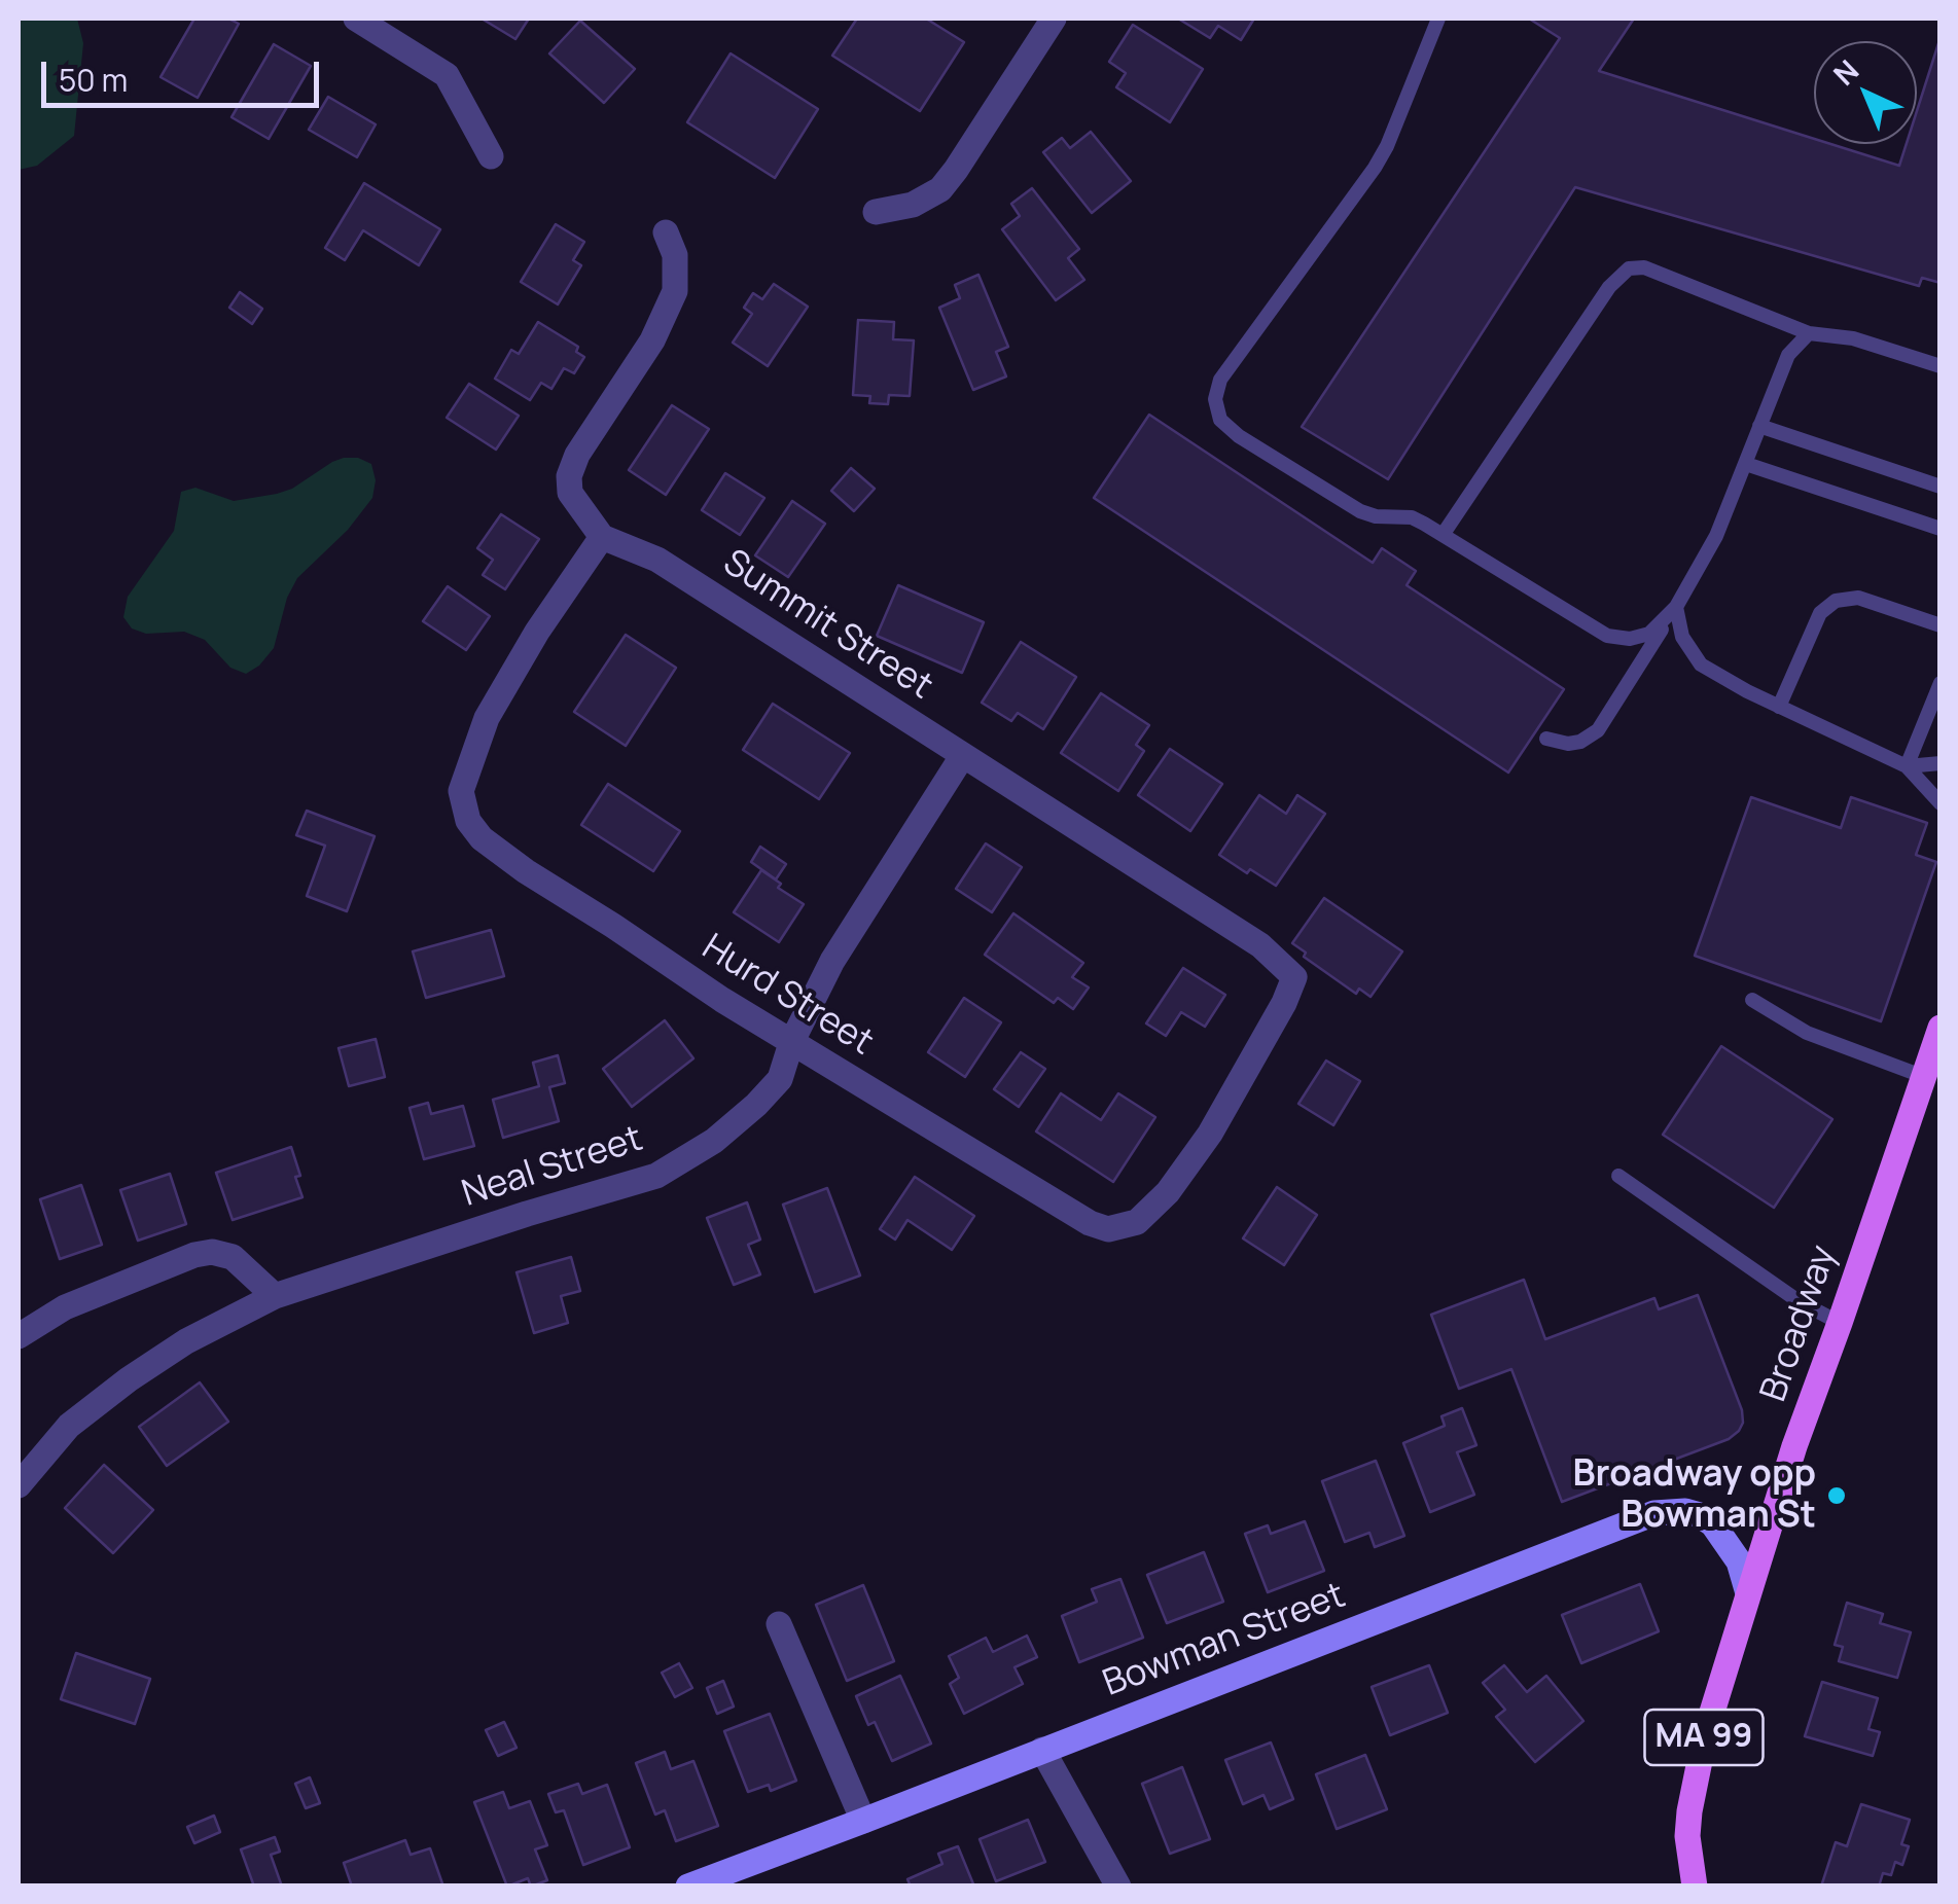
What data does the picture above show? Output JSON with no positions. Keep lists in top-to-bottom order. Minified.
{"streets":{"main road":["Broadway","MA 99"],"street":["Summit Street","Hurd Street","Neal Street","Bowman Street"]},"crossings":[["Summit Street","Hurd Street"],["Summit Street","Neal Street"],["Hurd Street","Neal Street"],["Broadway","Bowman Street"]],"places":["Broadway opp Bowman St"],"scale_bar":"50 m","north":"top left"}
